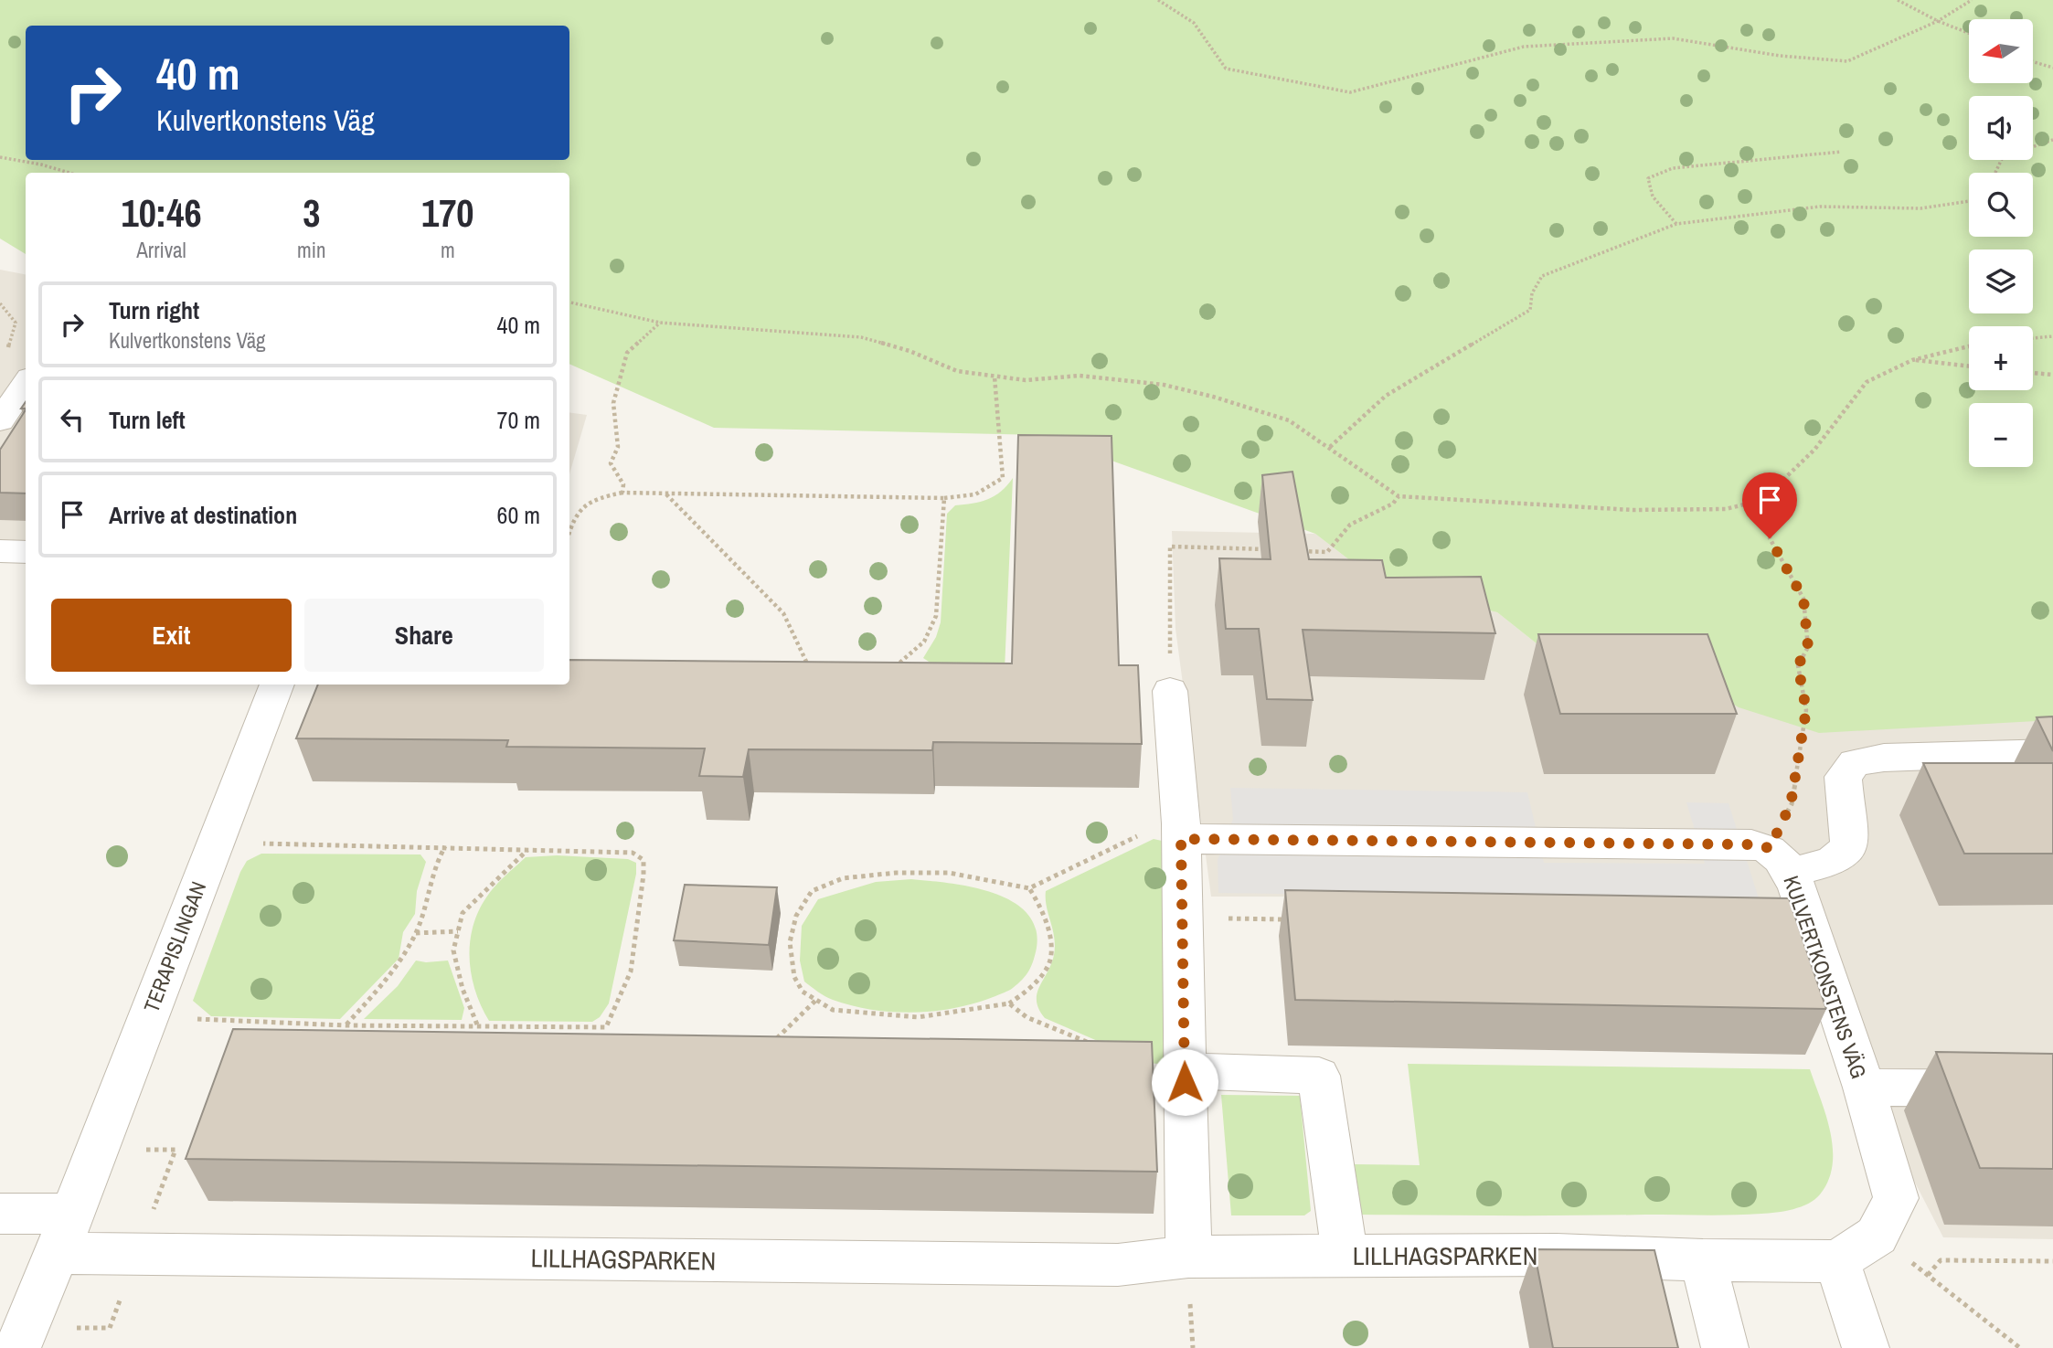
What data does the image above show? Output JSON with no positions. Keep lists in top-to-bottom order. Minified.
{"streets":{"street":["TERAPISLINGAN","KULVERTKONSTENS VÄG","LILLHAGSPARKEN"]},"crossings":[["TERAPISLINGAN","LILLHAGSPARKEN"],["KULVERTKONSTENS VÄG","LILLHAGSPARKEN"]],"north":"left","page":{"map_buttons":["+","−"],"turn":["40 m","Kulvertkonstens Väg"],"eta":["10:46","Arrival","3","min","170","m"],"list":[{"name":"Turn right","note":"Kulvertkonstens Väg","value":"40 m"},{"name":"Turn left","value":"70 m"},{"name":"Arrive at destination","value":"60 m"}],"buttons":["Exit","Share"]}}
